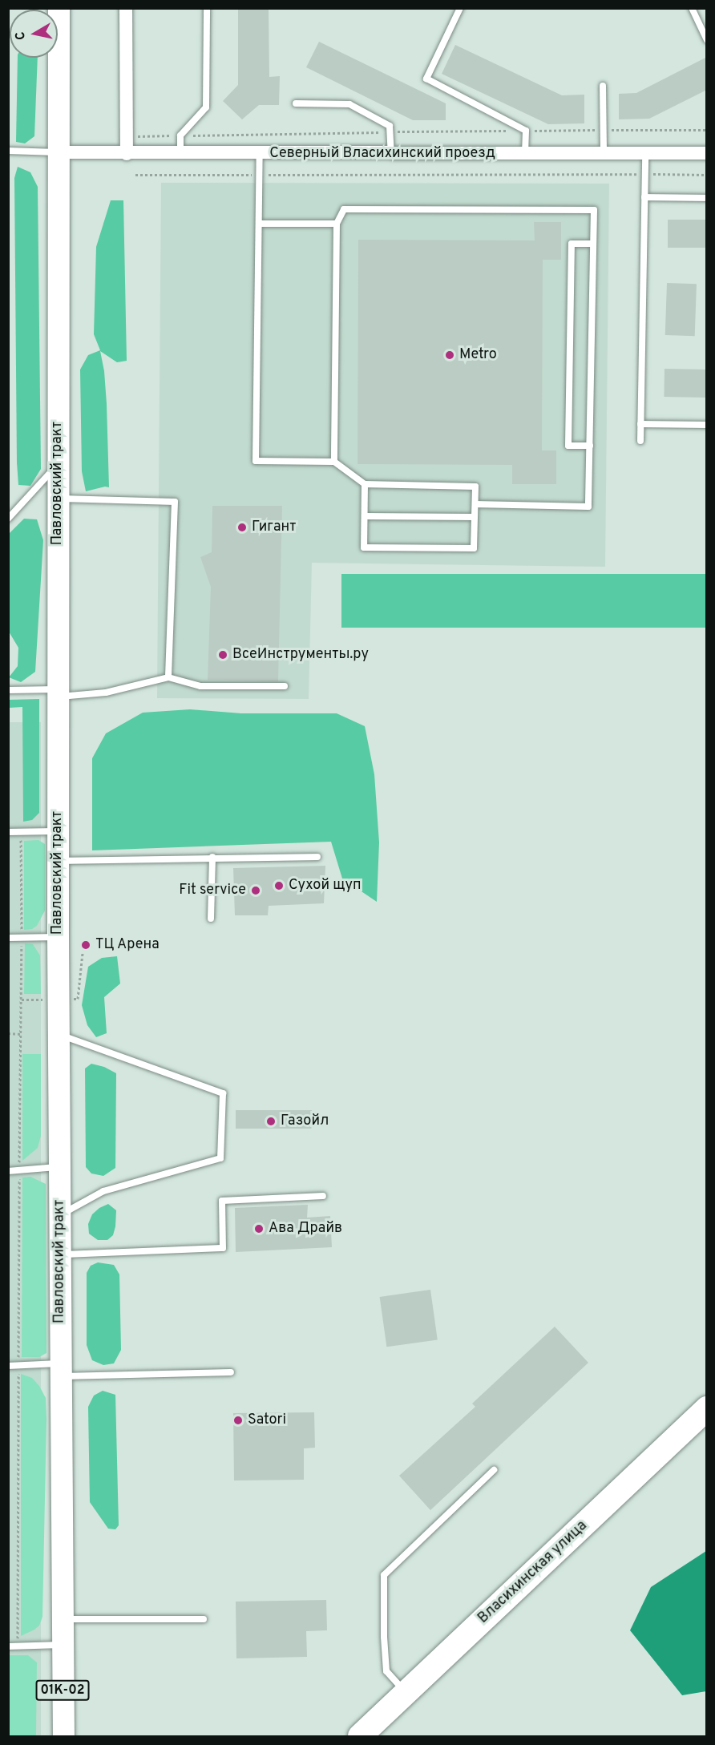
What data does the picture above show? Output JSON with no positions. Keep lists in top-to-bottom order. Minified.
{"streets":{"highway":["Власихинская улица"],"main road":["Павловский тракт","01К-02"],"street":["Северный Власихинский проезд"]},"crossings":[["Северный Власихинский проезд","Павловский тракт"]],"places":["Metro","Гигант","ВсеИнструменты.ру","Сухой щуп","Fit service","ТЦ Арена","Газойл","Ава Драйв","Satori"],"north":"left"}
